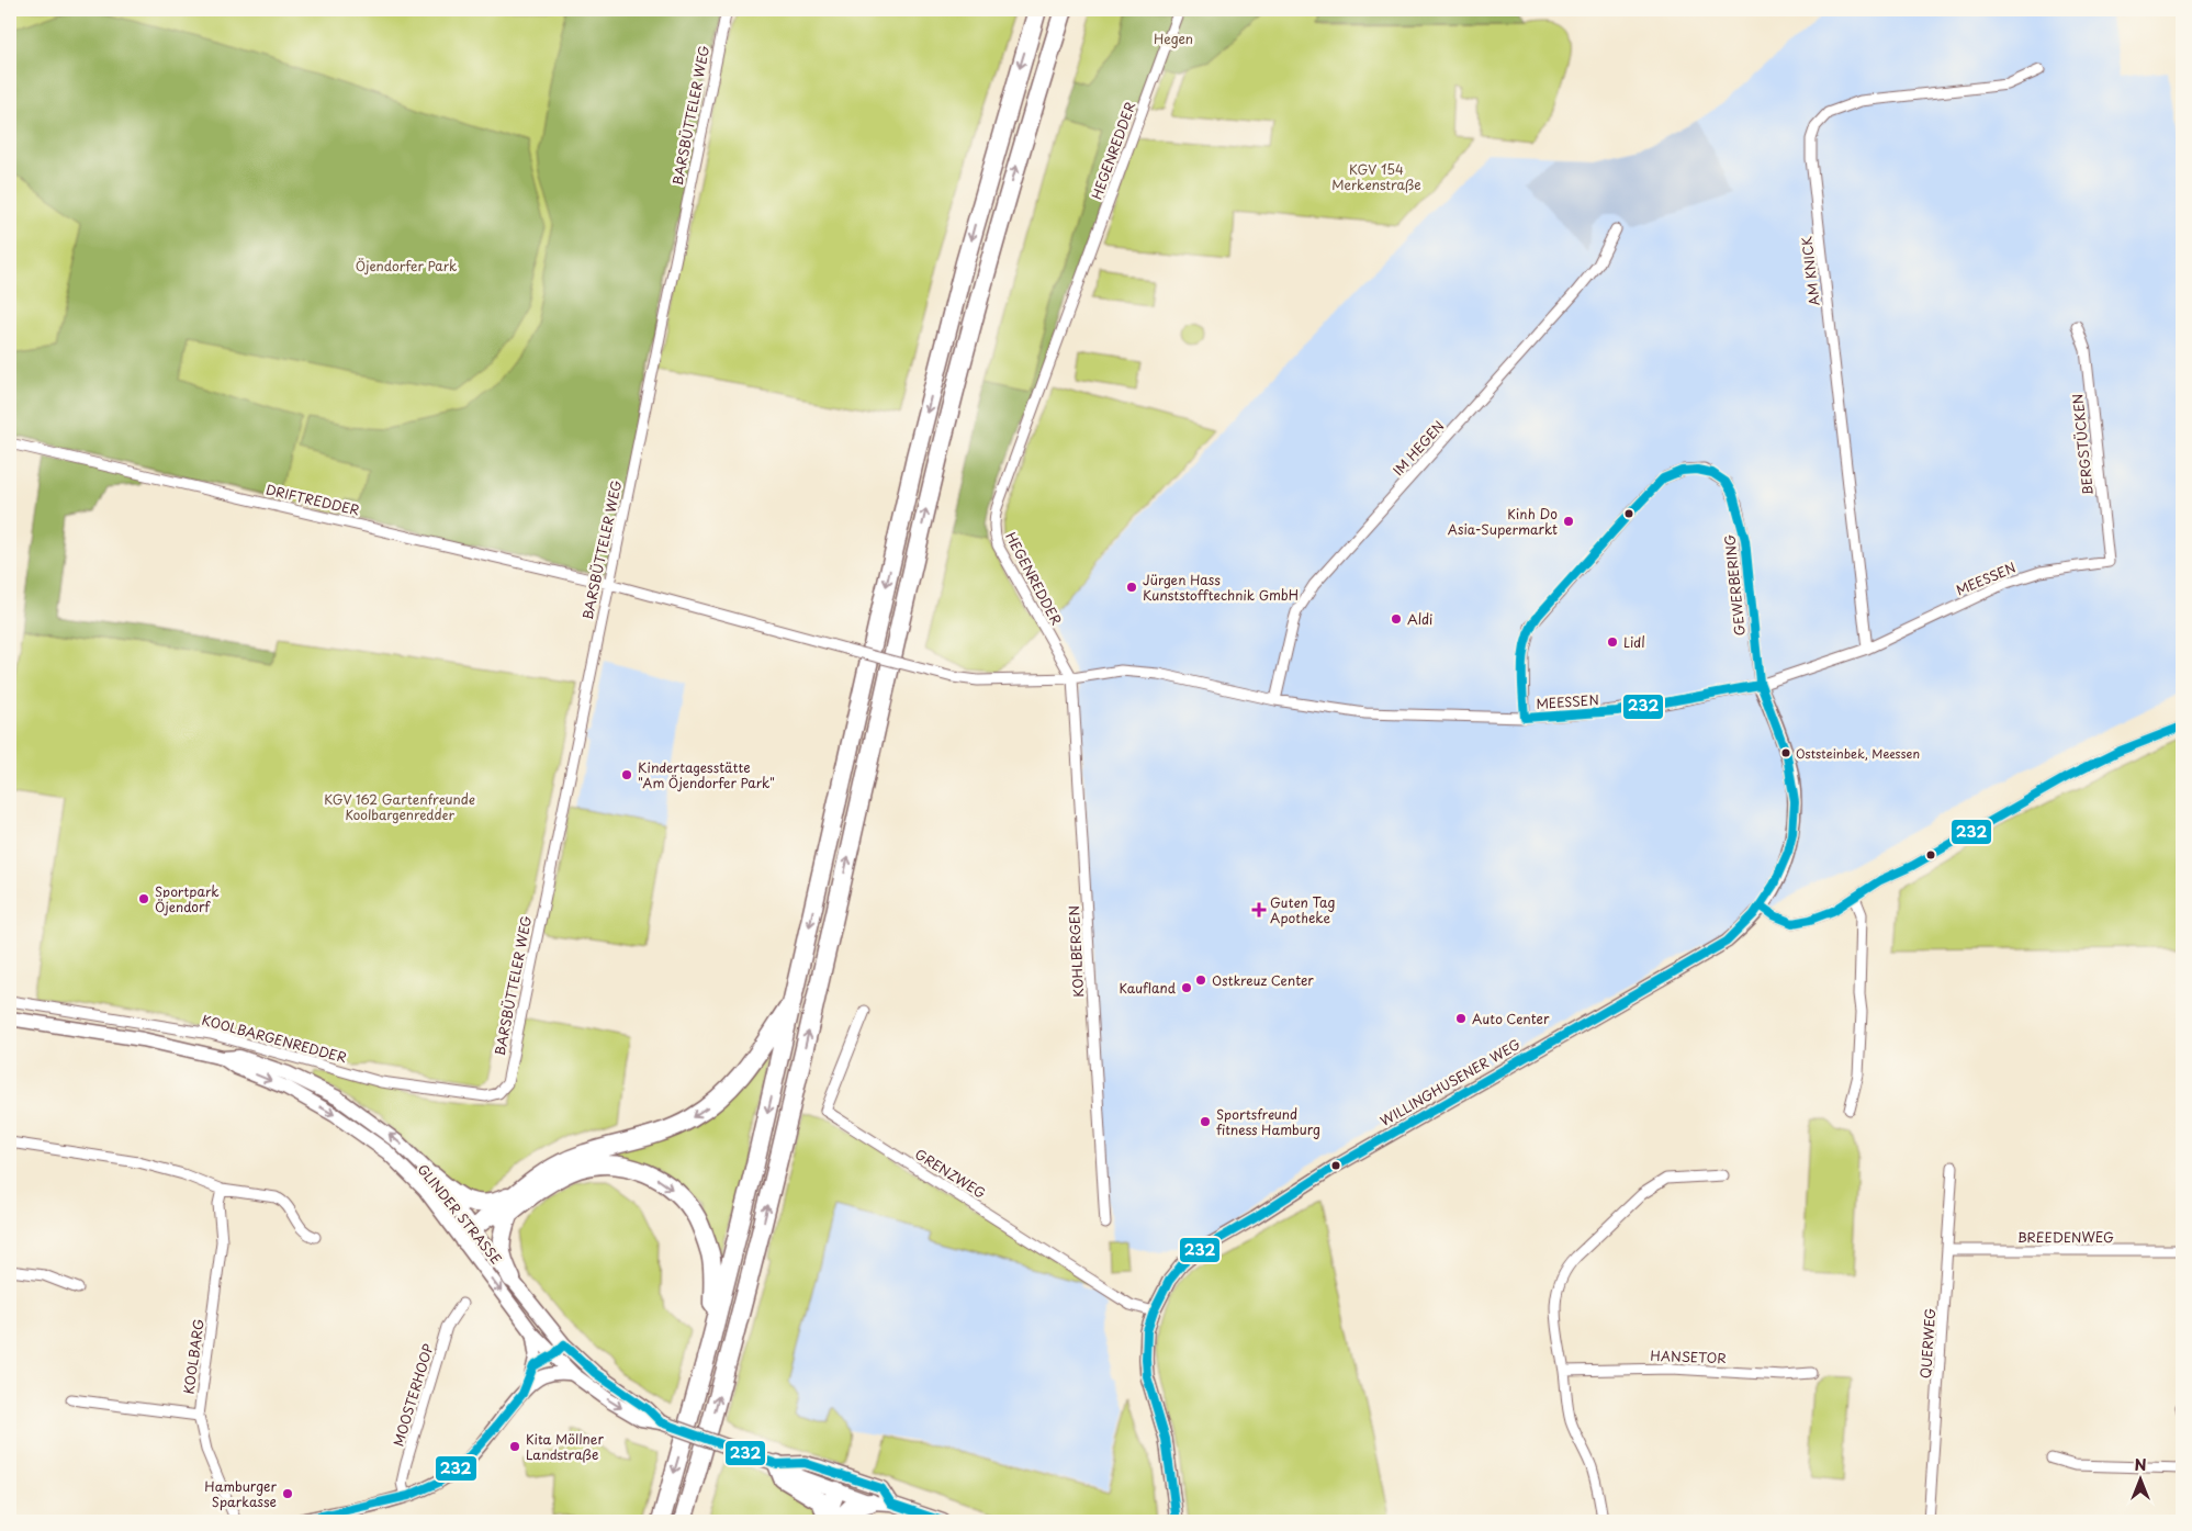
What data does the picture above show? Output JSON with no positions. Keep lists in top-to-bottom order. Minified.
{"streets":{"main road":["GLINDER STRASSE"],"street":["BARSBÜTTELER WEG","HEGENREDDER","AM KNICK","BERGSTÜCKEN","IM HEGEN","DRIFTREDDER","MEESSEN","GEWERBERING","KOHLBERGEN","KOOLBARGENREDDER","WILLINGHUSENER WEG","GRENZWEG","BREEDENWEG","QUERWEG","KOOLBARG","HANSETOR","MOOSTERHOOP"]},"crossings":[["BARSBÜTTELER WEG","DRIFTREDDER"],["BARSBÜTTELER WEG","KOOLBARGENREDDER"],["HEGENREDDER","MEESSEN"],["HEGENREDDER","KOHLBERGEN"],["AM KNICK","MEESSEN"],["BERGSTÜCKEN","MEESSEN"],["IM HEGEN","MEESSEN"],["MEESSEN","GEWERBERING"],["MEESSEN","KOHLBERGEN"],["MEESSEN","WILLINGHUSENER WEG"],["GEWERBERING","WILLINGHUSENER WEG"],["WILLINGHUSENER WEG","GRENZWEG"],["BREEDENWEG","QUERWEG"]],"parks":["Hegen","KGV 154 Merkenstraße","Öjendorfer Park","KGV 162 Gartenfreunde Koolbargenredder"],"places":{"other":["Kinh Do Asia-Supermarkt","Jürgen Hass Kunststofftechnik GmbH","Aldi","Lidl","Oststeinbek, Meessen","Kindertagesstätte \"Am Öjendorfer Park\"","Sportpark Öjendorf","Ostkreuz Center","Kaufland","Auto Center","Sportsfreund fitness Hamburg","Kita Möllner Landstraße","Hamburger Sparkasse"],"health":["Guten Tag Apotheke"]},"lines":["transit line 232"],"north":"top"}
